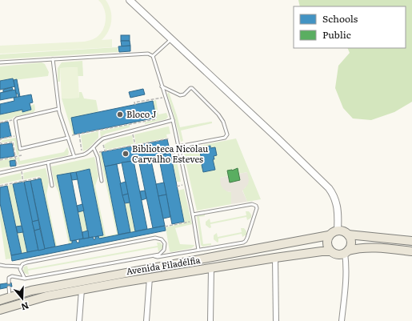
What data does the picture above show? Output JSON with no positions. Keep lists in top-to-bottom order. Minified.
{"streets":{"main road":["Avenida Filadélfia"]},"places":["Bloco J","Biblioteca Nicolau Carvalho Esteves"],"legend":["Schools","Public"],"north":"bottom"}
